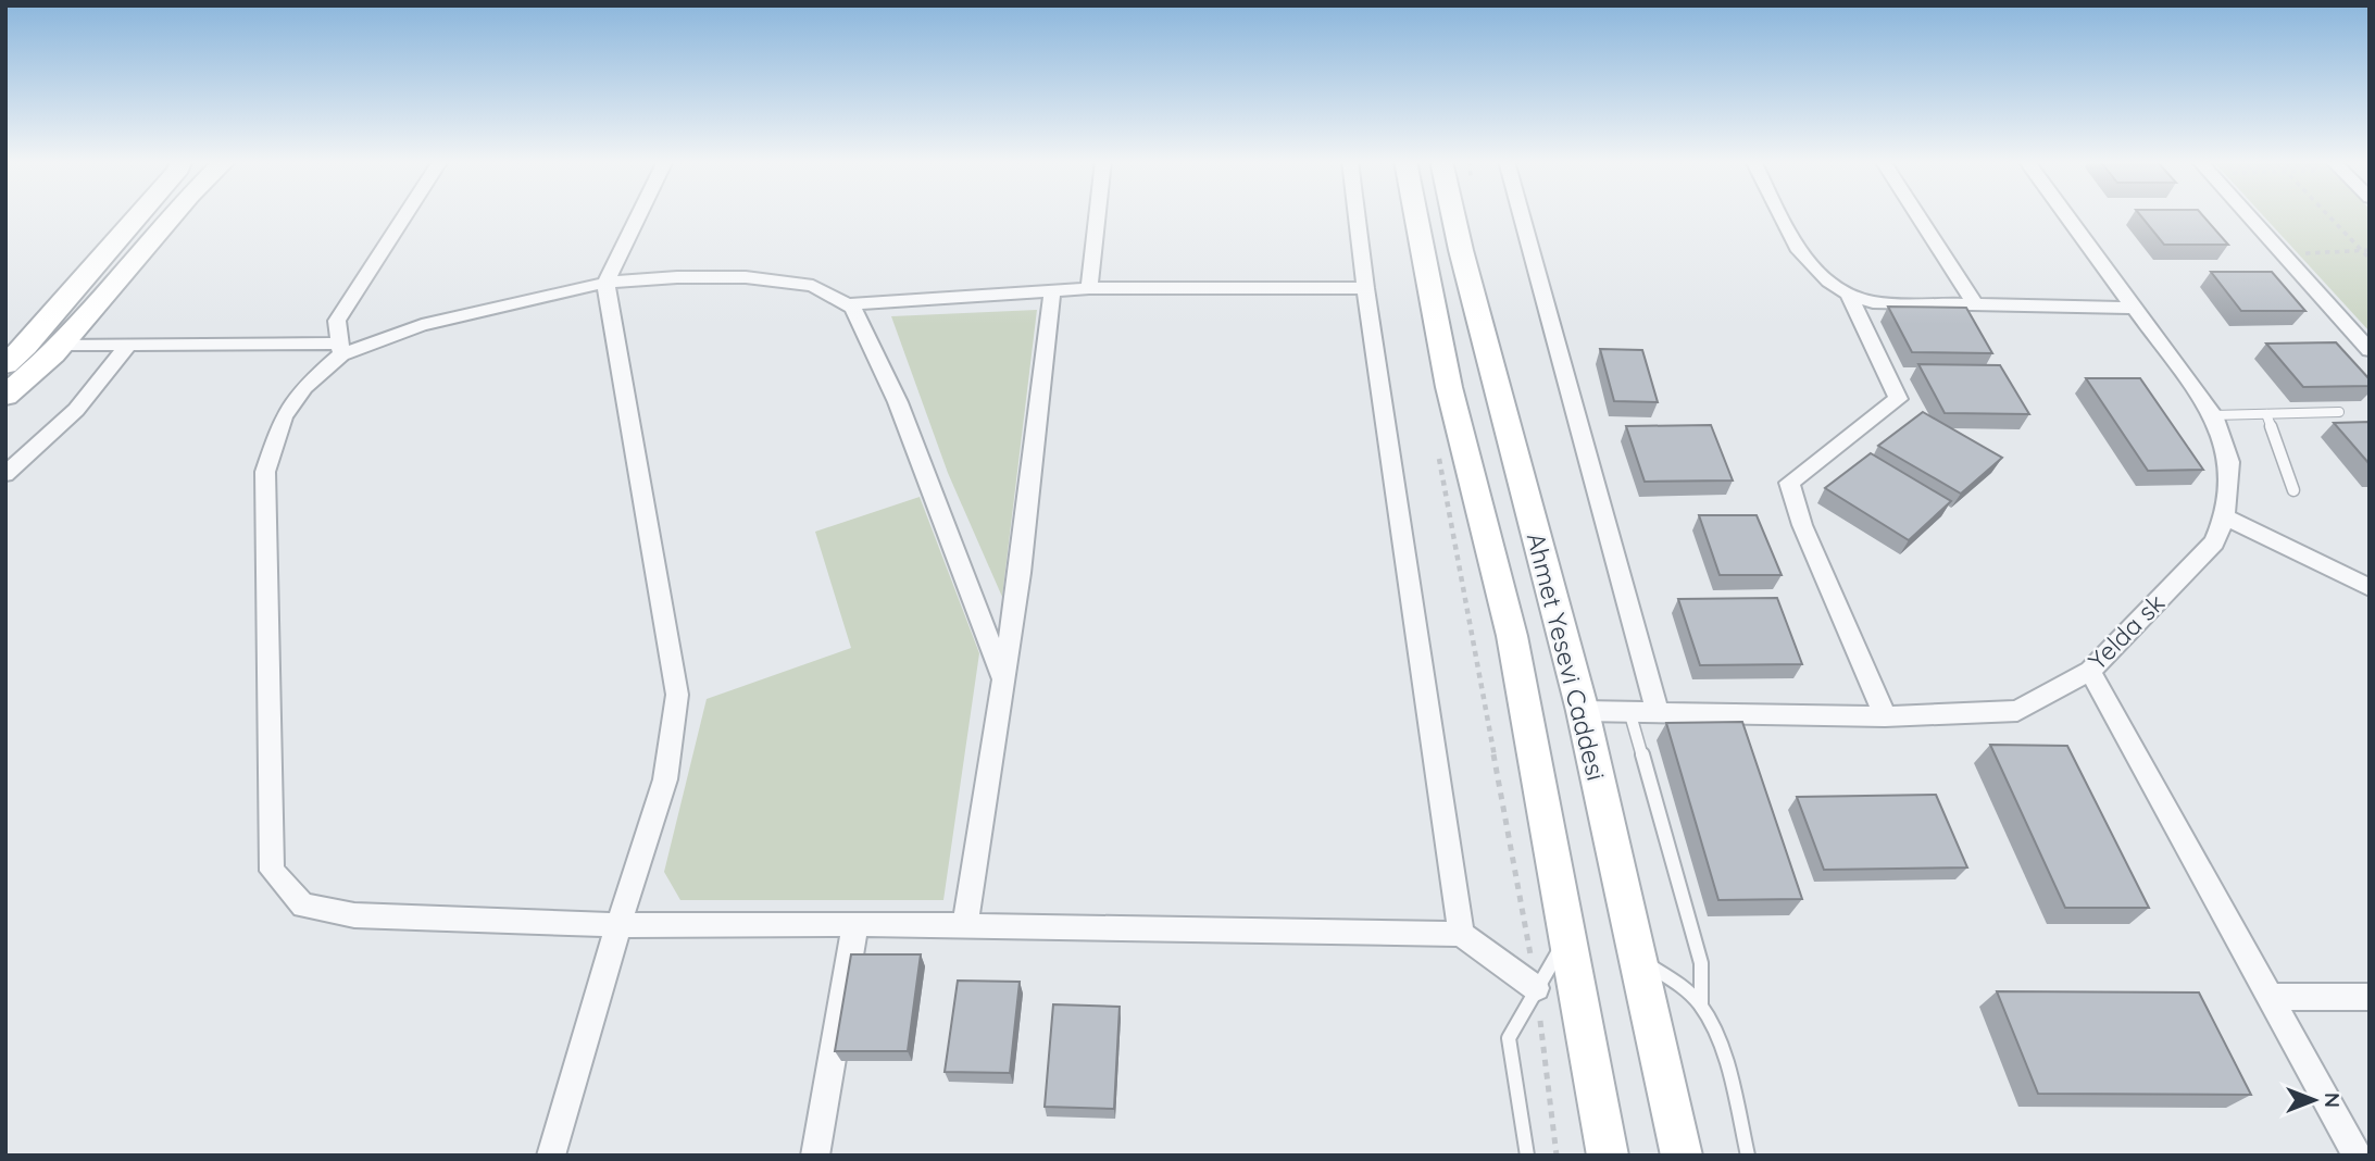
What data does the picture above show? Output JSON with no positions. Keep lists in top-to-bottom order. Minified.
{"streets":{"main road":["Ahmet Yesevi Caddesi"],"street":["Yelda sk"]},"crossings":[["Yelda sk","Ahmet Yesevi Caddesi"]],"north":"right"}
